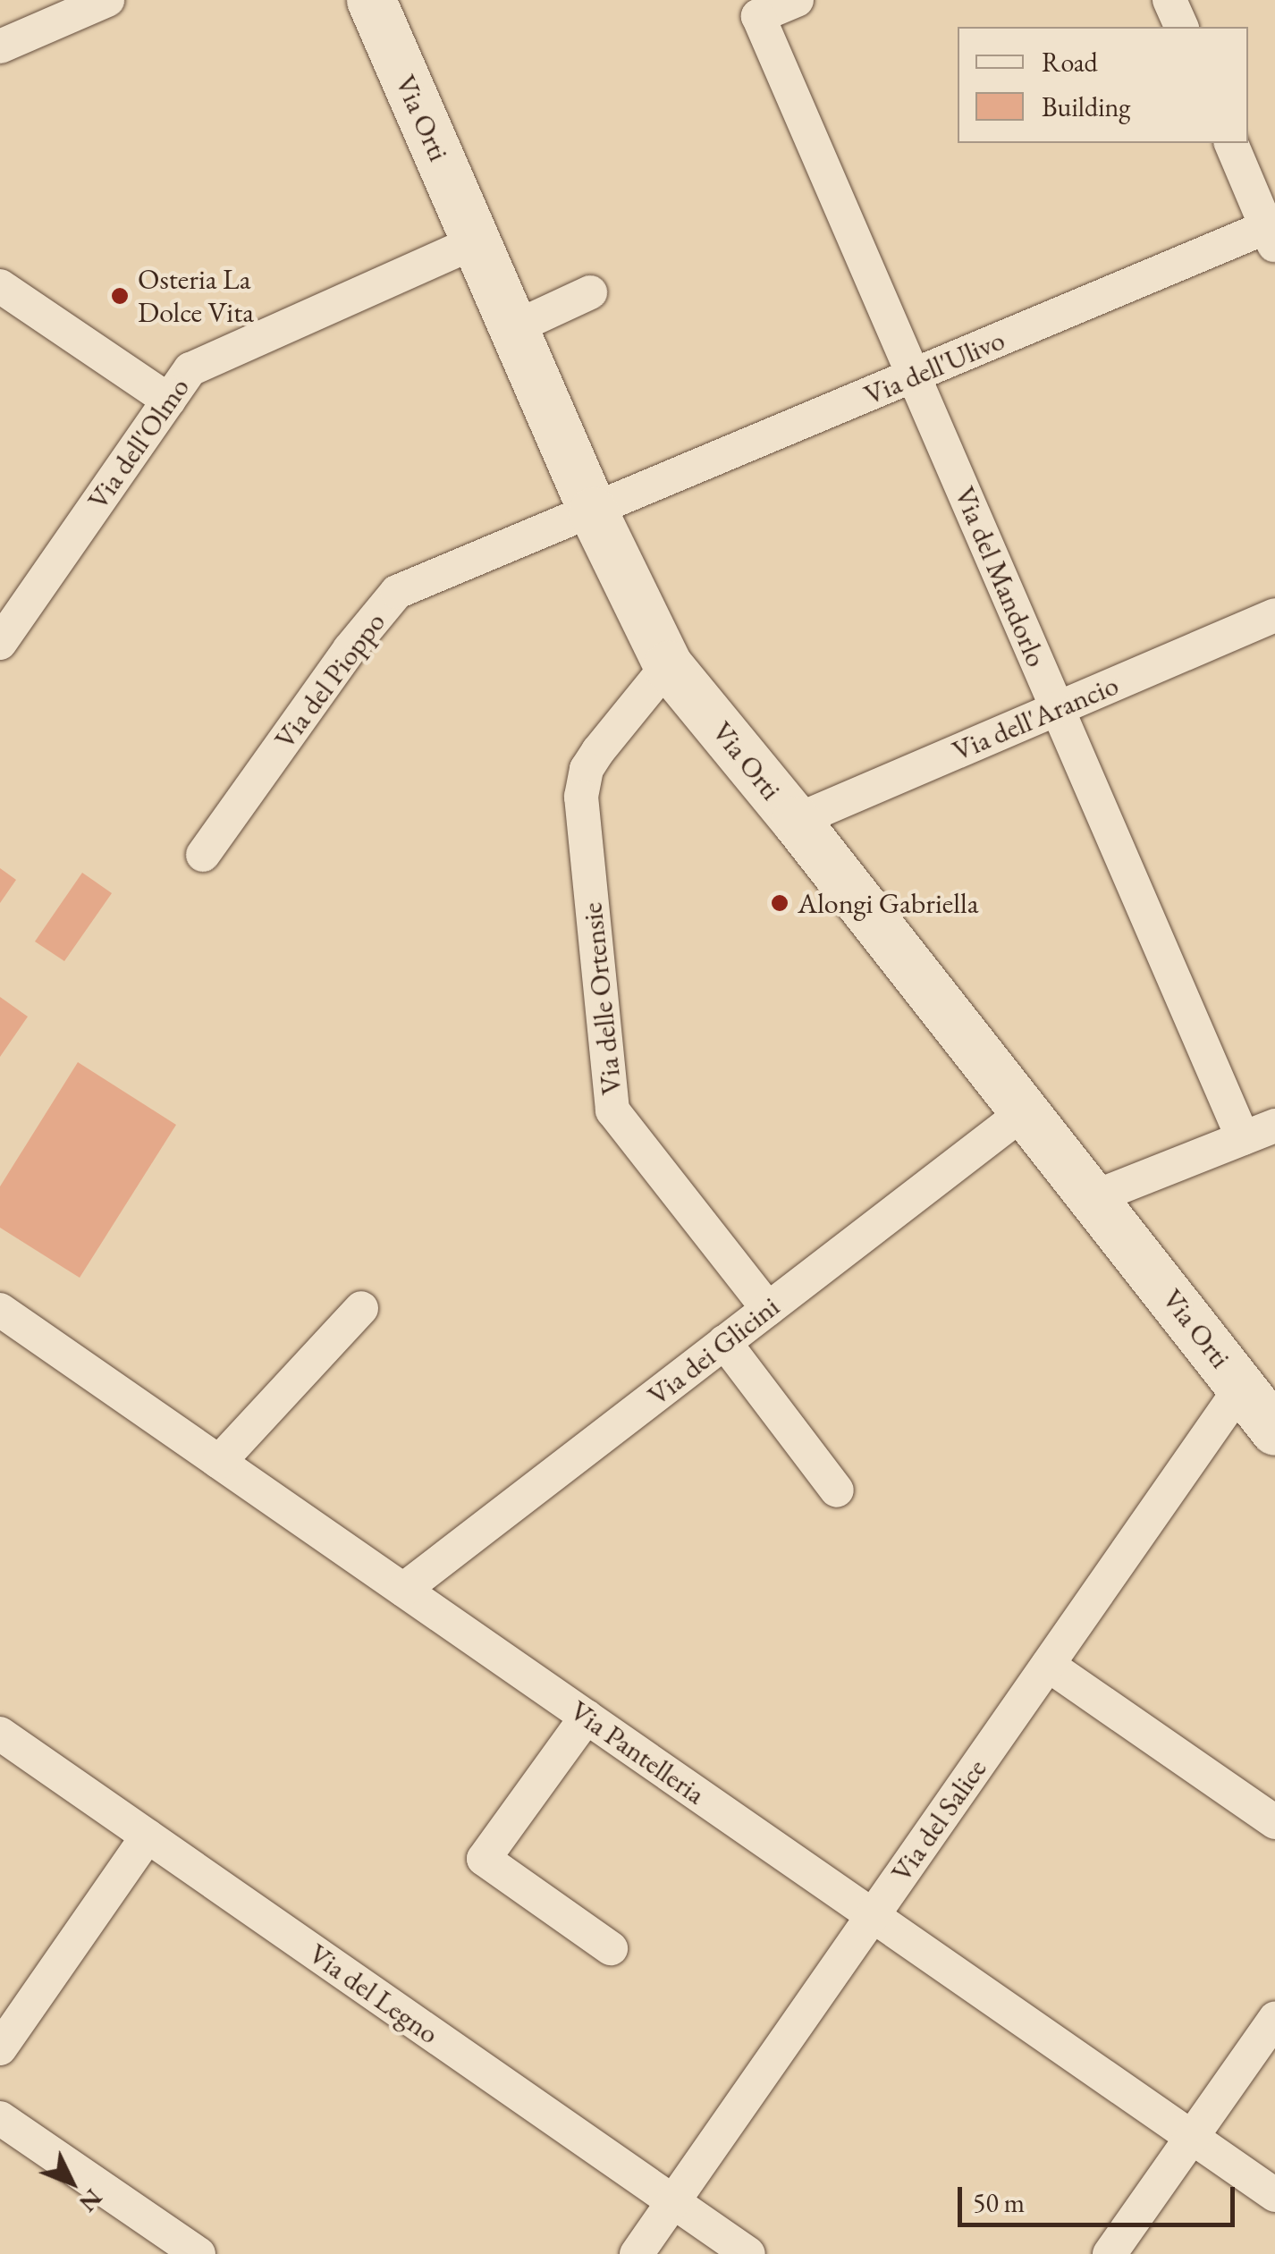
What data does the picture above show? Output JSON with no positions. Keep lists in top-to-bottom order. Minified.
{"streets":{"street":["Via Orti","Via dell'Ulivo","Via dell'Olmo","Via del Mandorlo","Via del Pioppo","Via dell'Arancio","Via delle Ortensie","Via dei Glicini","Via Pantelleria","Via del Salice","Via del Legno"]},"crossings":[["Via Orti","Via dell'Ulivo"],["Via Orti","Via dell'Olmo"],["Via Orti","Via del Pioppo"],["Via Orti","Via dell'Arancio"],["Via Orti","Via delle Ortensie"],["Via Orti","Via dei Glicini"],["Via Orti","Via del Salice"],["Via dell'Ulivo","Via del Mandorlo"],["Via dell'Ulivo","Via del Pioppo"],["Via del Mandorlo","Via dell'Arancio"],["Via delle Ortensie","Via dei Glicini"],["Via dei Glicini","Via Pantelleria"],["Via Pantelleria","Via del Salice"],["Via del Salice","Via del Legno"]],"places":["Osteria La Dolce Vita","Alongi Gabriella"],"legend":["Road","Building"],"scale_bar":"50 m","north":"bottom right"}
